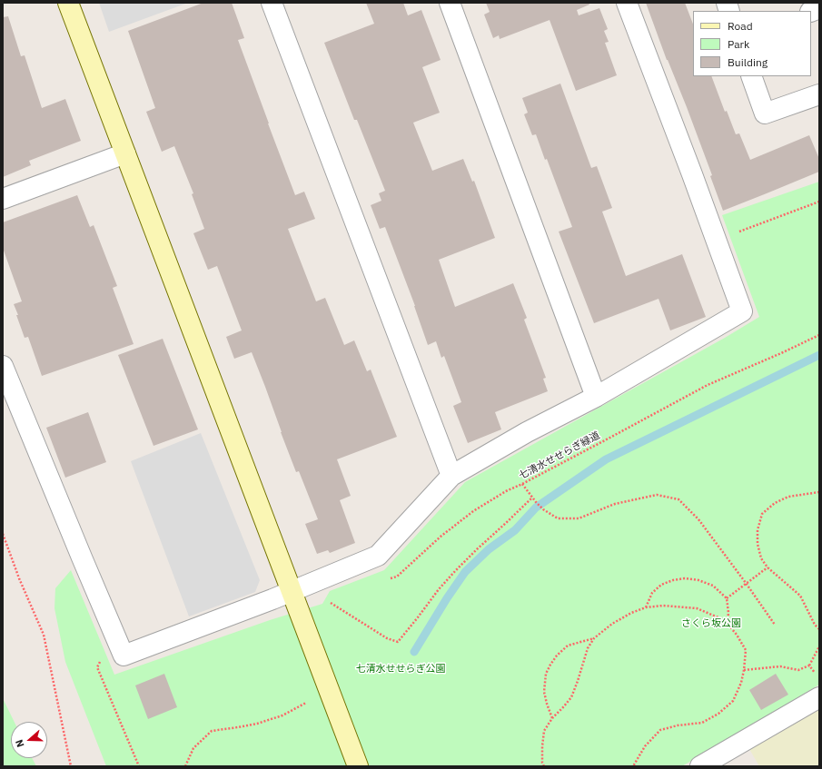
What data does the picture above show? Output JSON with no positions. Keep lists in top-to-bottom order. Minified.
{"streets":{"path":["七清水せせらぎ緑道"]},"parks":["さくら坂公園","七清水せせらぎ公園"],"legend":["Road","Park","Building"],"north":"left"}
